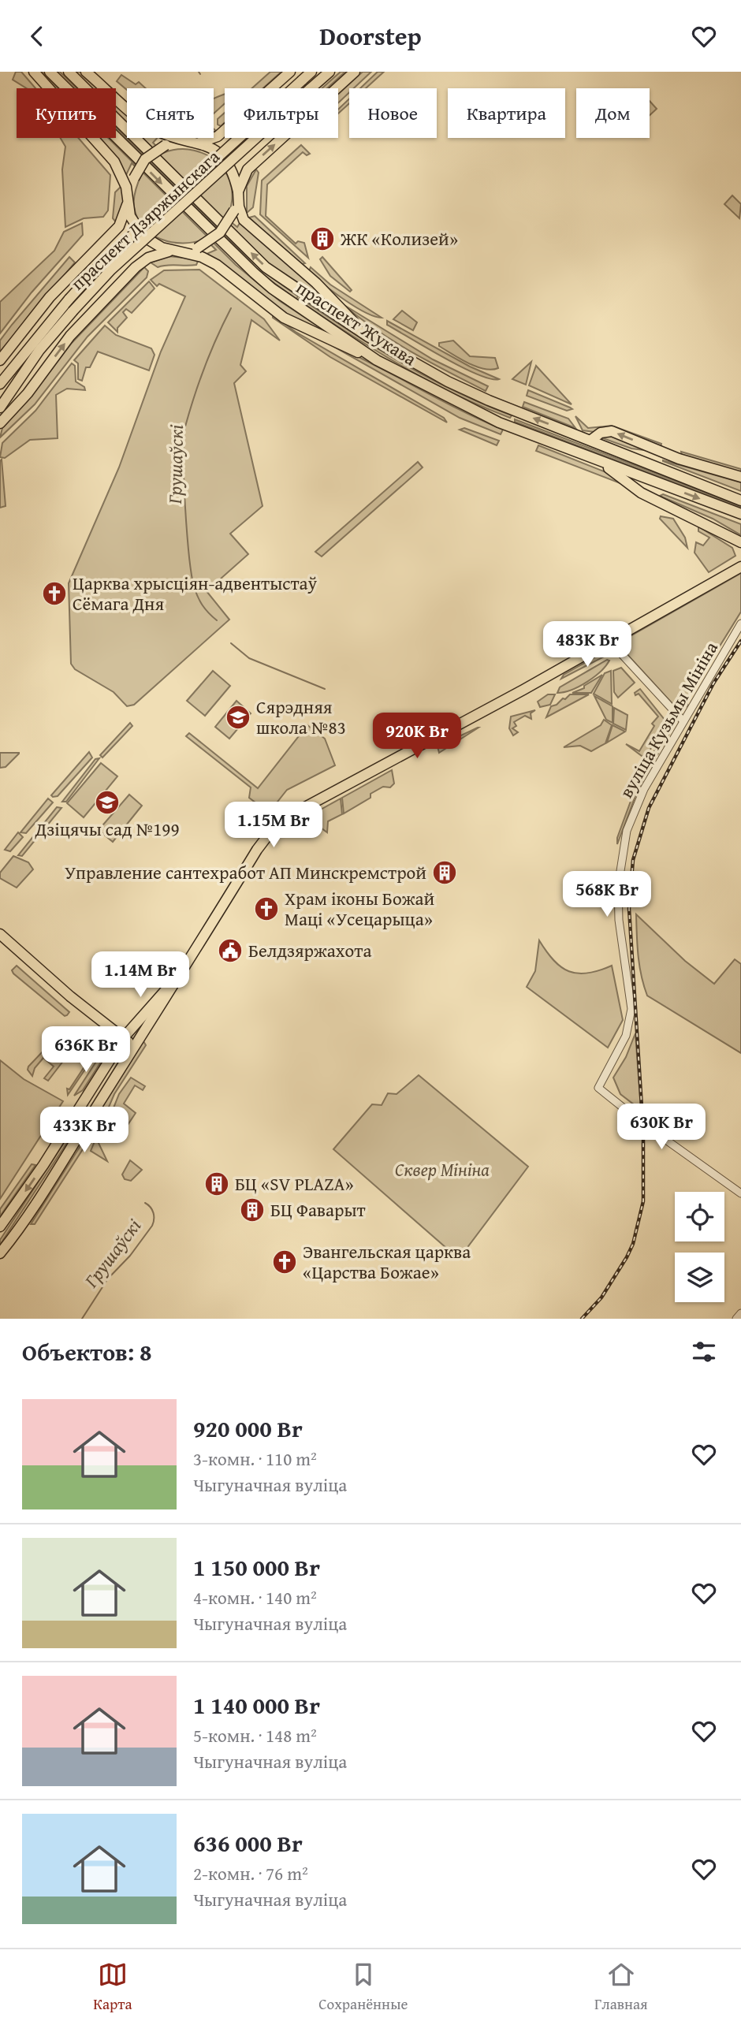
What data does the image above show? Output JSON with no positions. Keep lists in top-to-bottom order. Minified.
{"streets":{"main road":["праспект Дзяржынскага","праспект Жукава"],"street":["вуліца Кузьмы Мініна"]},"water":["Грушаўскі"],"parks":["Сквер Мініна"],"places":{"building":["ЖК «Колизей»","Управление сантехработ АП Минскремстрой","БЦ «SV PLAZA»","БЦ Фаварыт"],"church":["Царква хрысціян-адвентыстаў Сёмага Дня","Храм іконы Божай Маці «Усецарыца»","Эвангельская царква «Царства Божае»"],"school or university":["Сярэдняя школа №83","Дзіцячы сад №199"],"public building":["Белдзяржахота"]},"page":{"header":"Doorstep","chip":["Купить","Снять","Фильтры","Новое","Квартира","Дом"],"price":["483K Br","920K Br","1.15M Br","568K Br","1.14M Br","636K Br","630K Br","433K Br"],"heading":"Объектов: 8","list":[{"name":"920 000 Br","note":"3-комн. · 110 m² · Чыгуначная вуліца"},{"name":"1 150 000 Br","note":"4-комн. · 140 m² · Чыгуначная вуліца"},{"name":"1 140 000 Br","note":"5-комн. · 148 m² · Чыгуначная вуліца"},{"name":"636 000 Br","note":"2-комн. · 76 m² · Чыгуначная вуліца"}],"tabs":["Карта","Сохранённые","Главная"]}}
